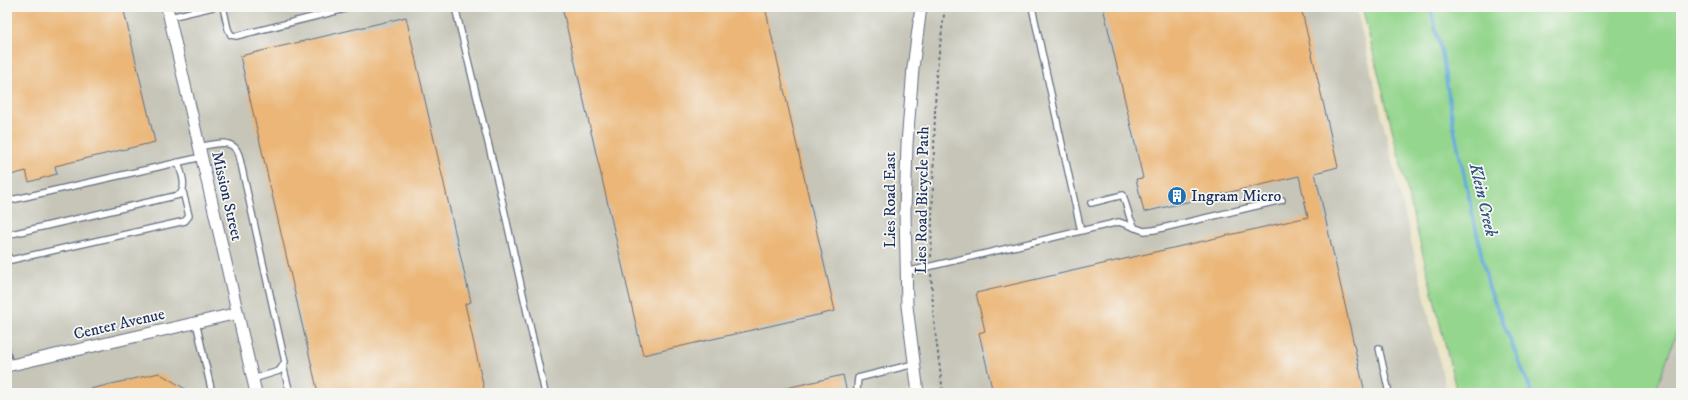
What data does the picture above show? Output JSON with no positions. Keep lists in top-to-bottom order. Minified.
{"streets":{"street":["Mission Street","Lies Road East","Center Avenue"],"path":["Lies Road Bicycle Path"]},"crossings":[["Mission Street","Center Avenue"]],"water":["Klein Creek"],"places":{"building":["Ingram Micro"]}}
